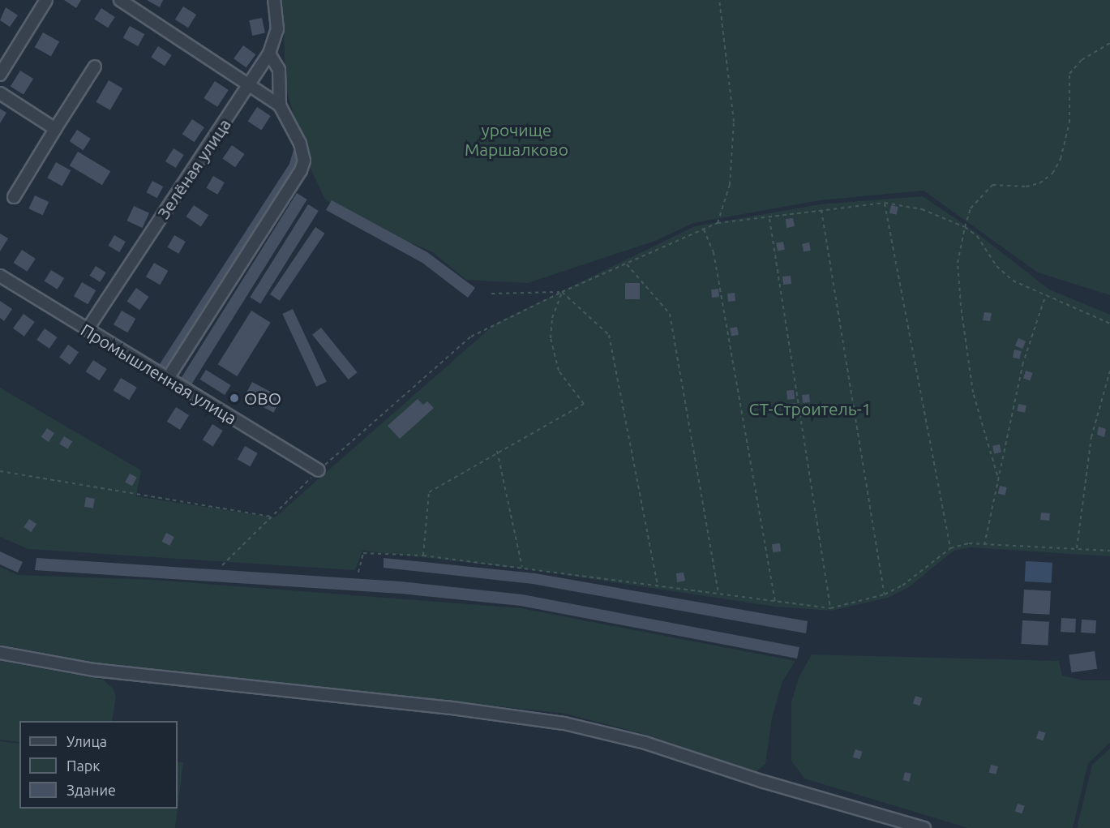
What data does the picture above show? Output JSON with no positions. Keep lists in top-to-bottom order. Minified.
{"streets":{"street":["Зелёная улица","Промышленная улица"]},"crossings":[["Зелёная улица","Промышленная улица"]],"parks":["урочище Маршалково","СТ-Строитель-1"],"places":["ОВО"],"legend":["Улица","Парк","Здание"]}
